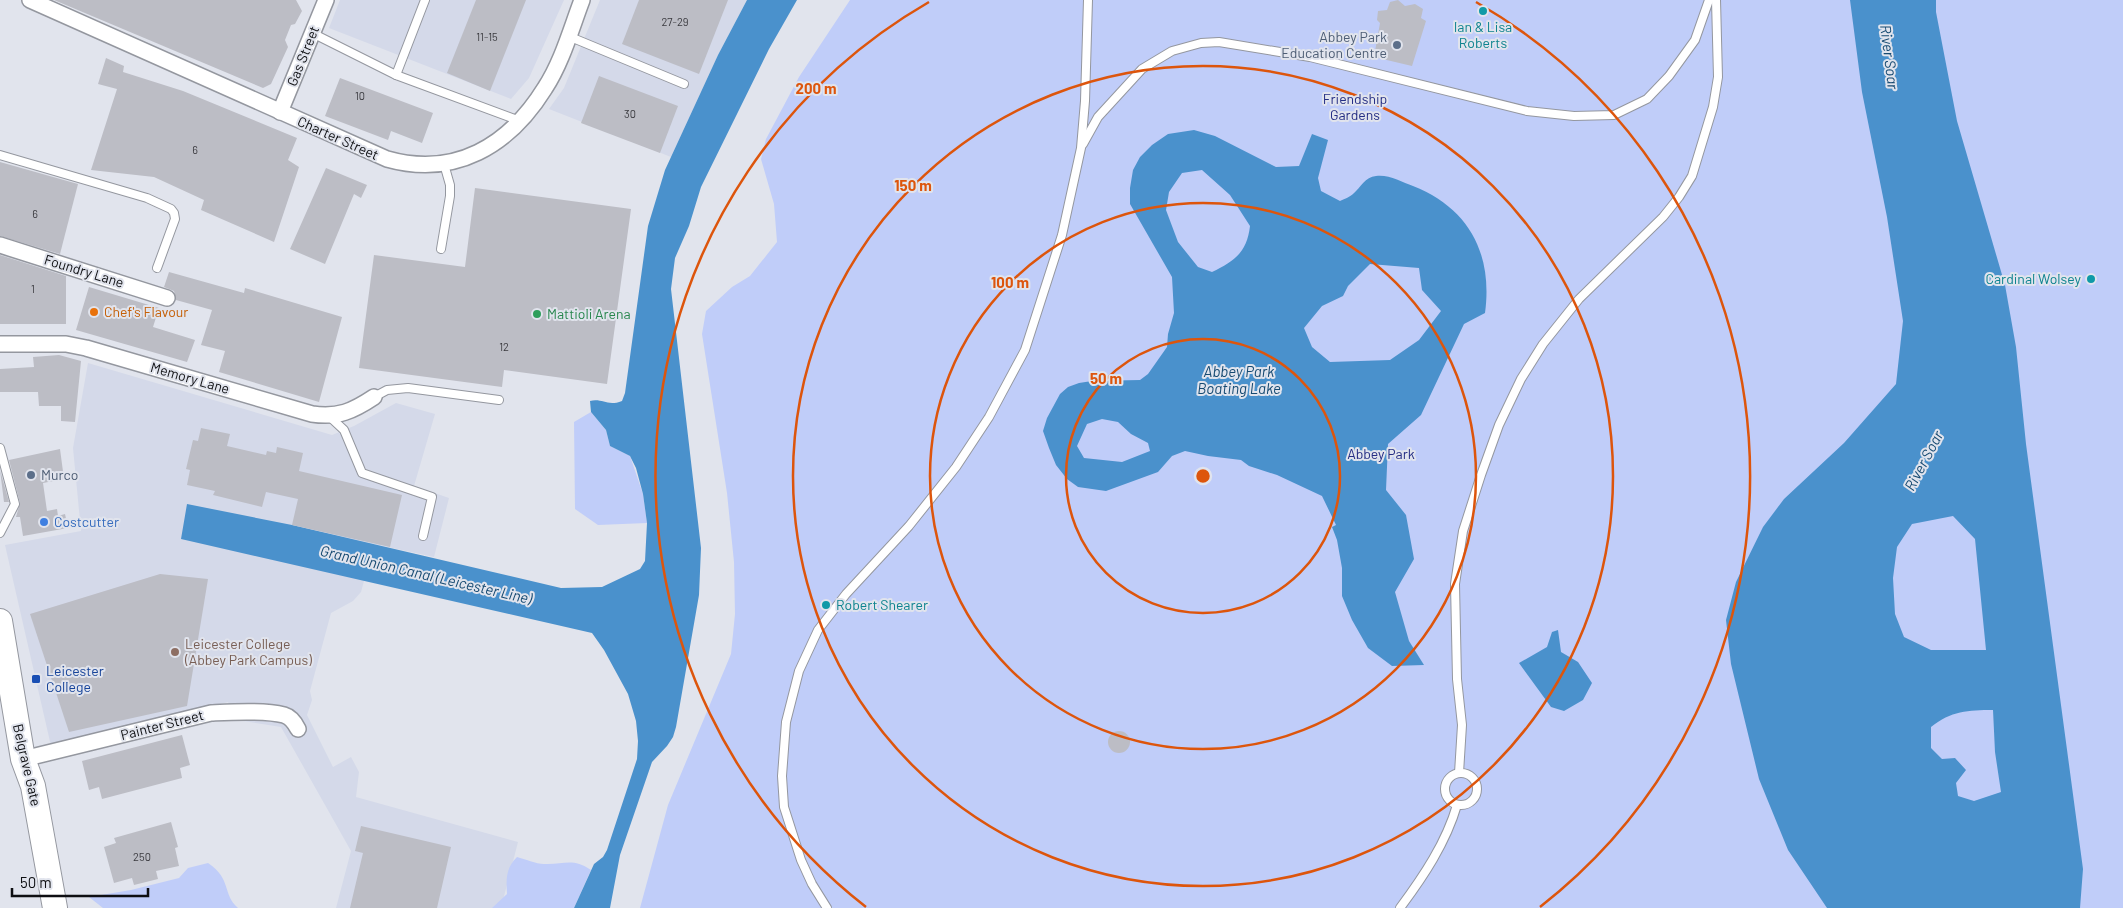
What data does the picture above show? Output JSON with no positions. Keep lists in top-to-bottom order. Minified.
{"streets":{"main road":["Belgrave Gate"],"street":["Gas Street","Charter Street","Foundry Lane","Memory Lane","Painter Street"]},"crossings":[["Gas Street","Charter Street"],["Painter Street","Belgrave Gate"]],"water":["River Soar","Abbey Park Boating Lake","Grand Union Canal (Leicester Line)"],"parks":["Friendship Gardens","Abbey Park"],"places":{"other":["Ian & Lisa Roberts","Abbey Park Education Centre","Cardinal Wolsey","Chef's Flavour","Mattioli Arena","Murco","Costcutter","Robert Shearer","Leicester College (Abbey Park Campus)"],"transit":["Leicester College"]},"house_numbers":["27-29","11-15","10","30","6","6","1","12","250"],"scale_bar":"50 m","rings":["200 m","150 m","100 m","50 m"]}
